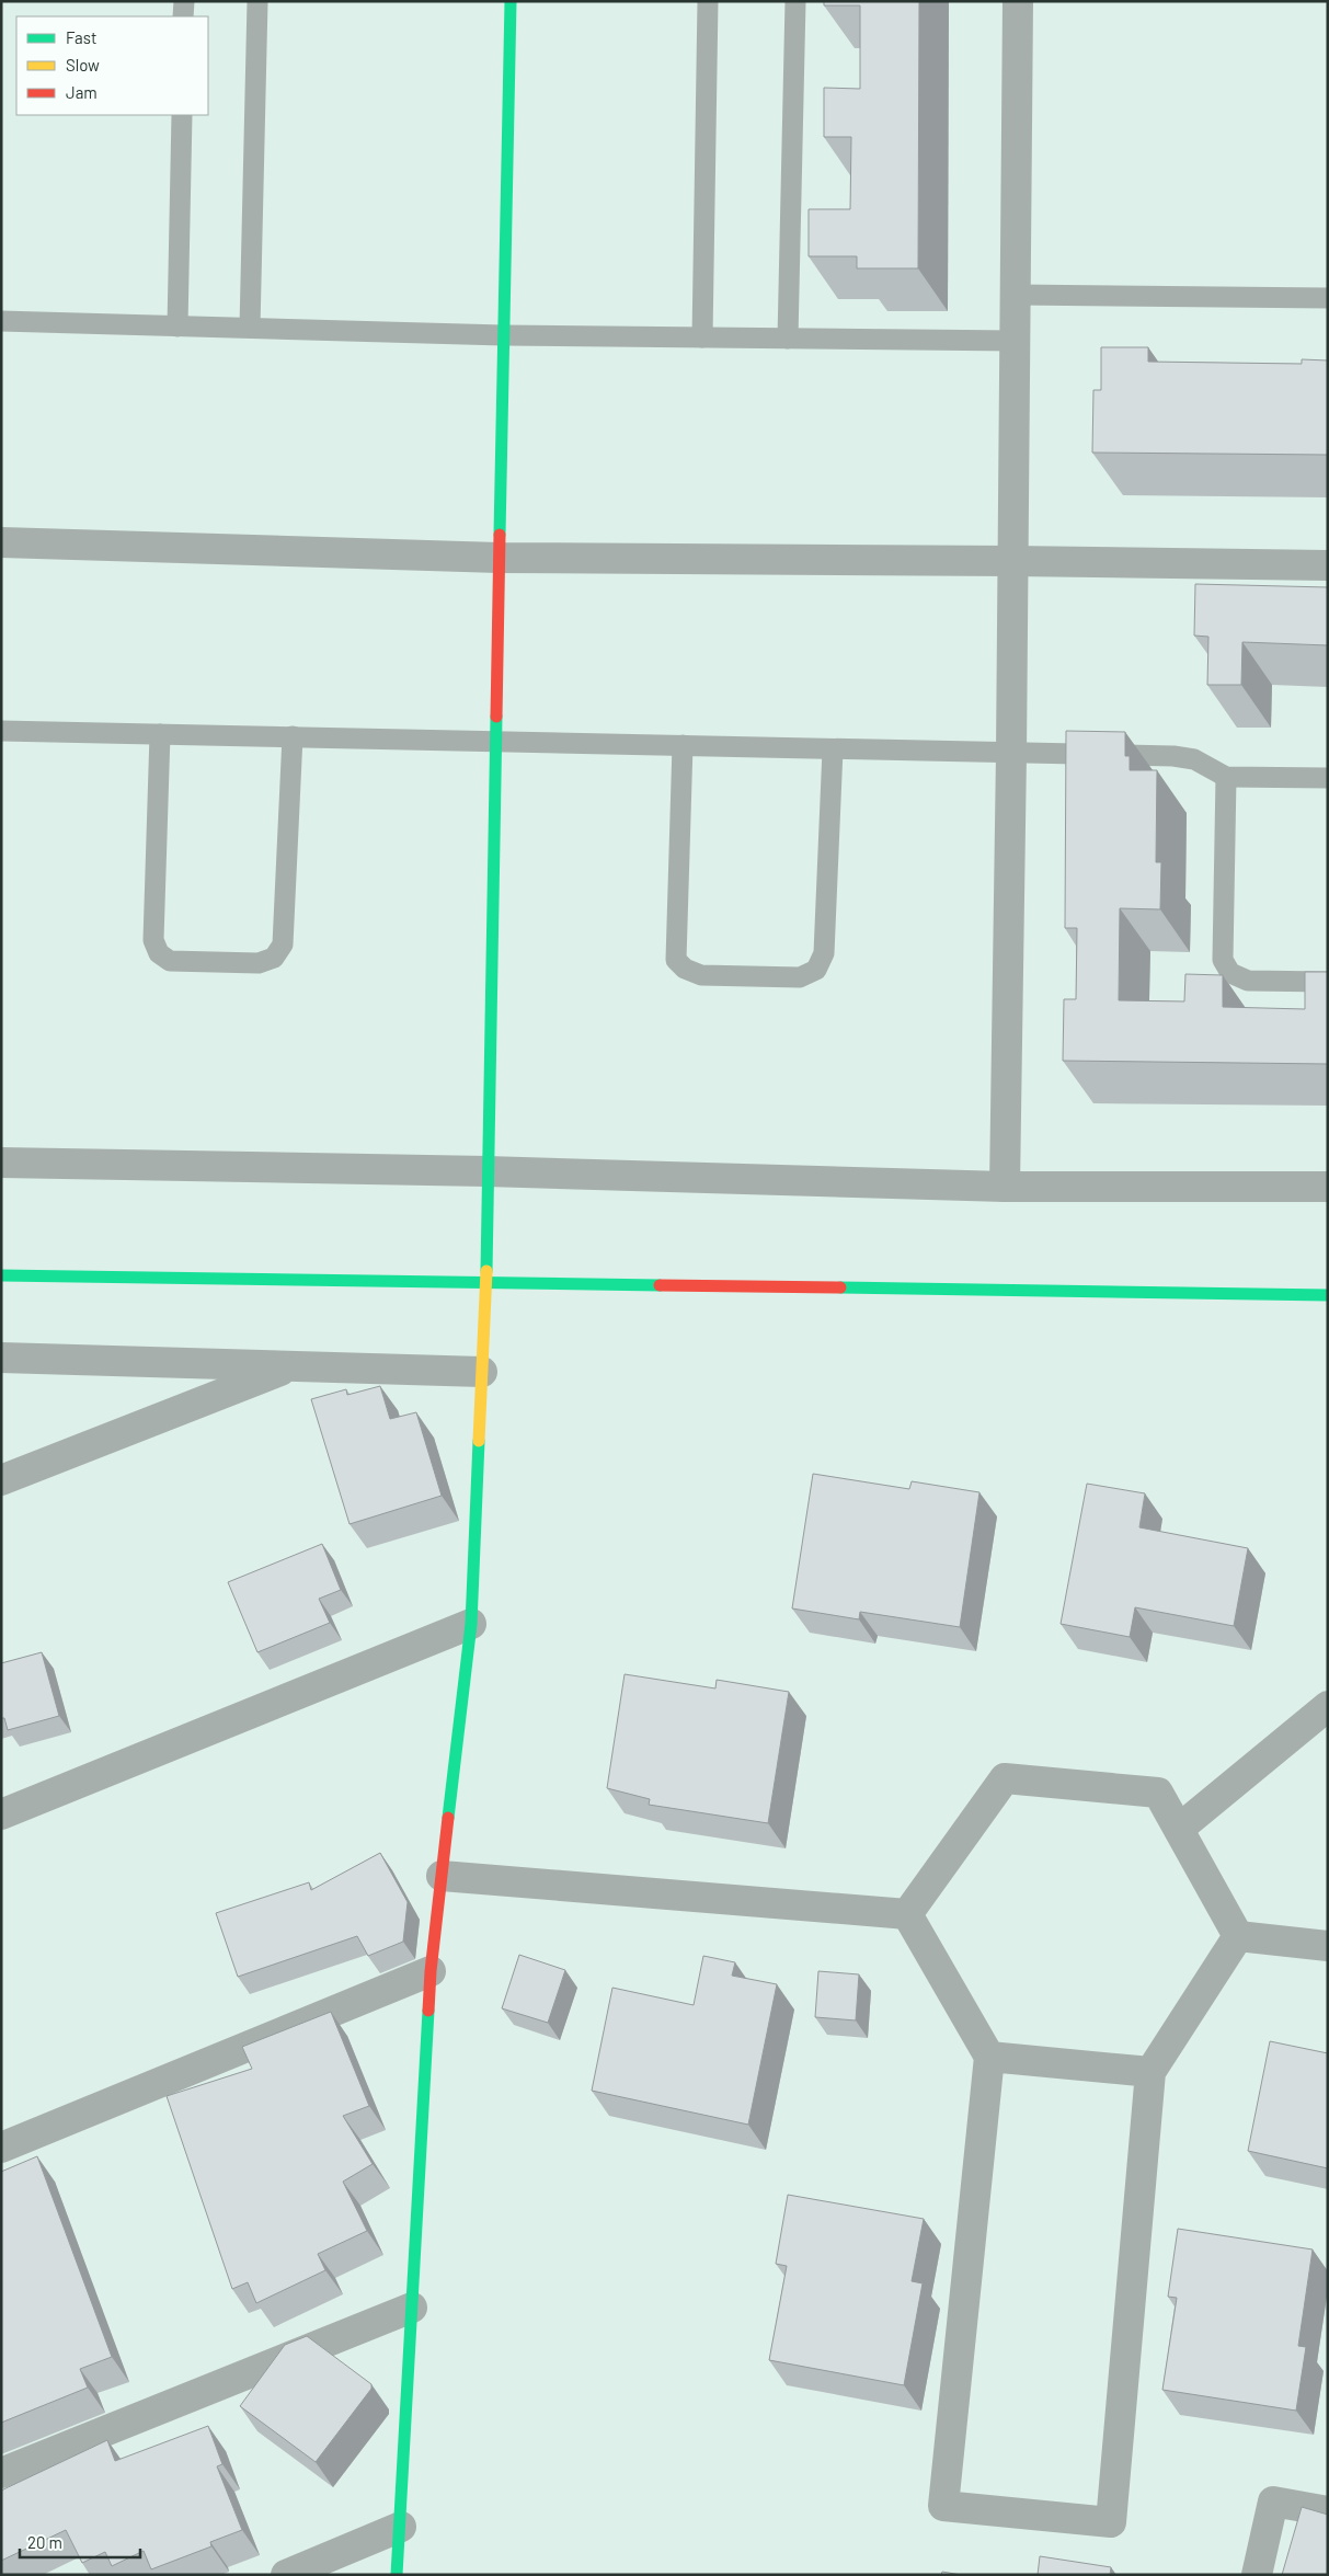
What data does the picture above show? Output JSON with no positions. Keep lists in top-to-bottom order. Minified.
{"legend":["Fast","Slow","Jam"],"scale_bar":"20 m"}
